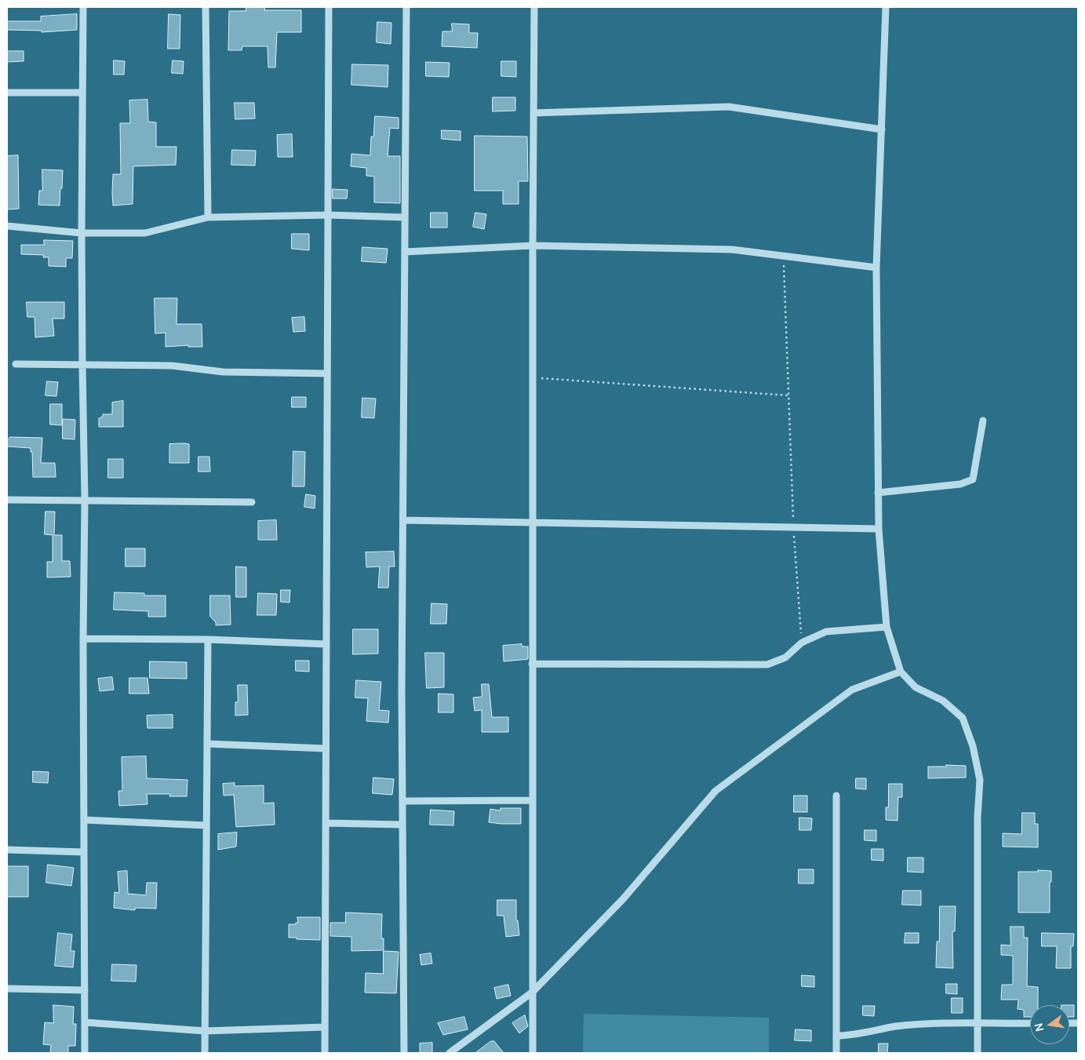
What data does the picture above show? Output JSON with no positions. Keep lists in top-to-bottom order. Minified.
{"north":"left"}
